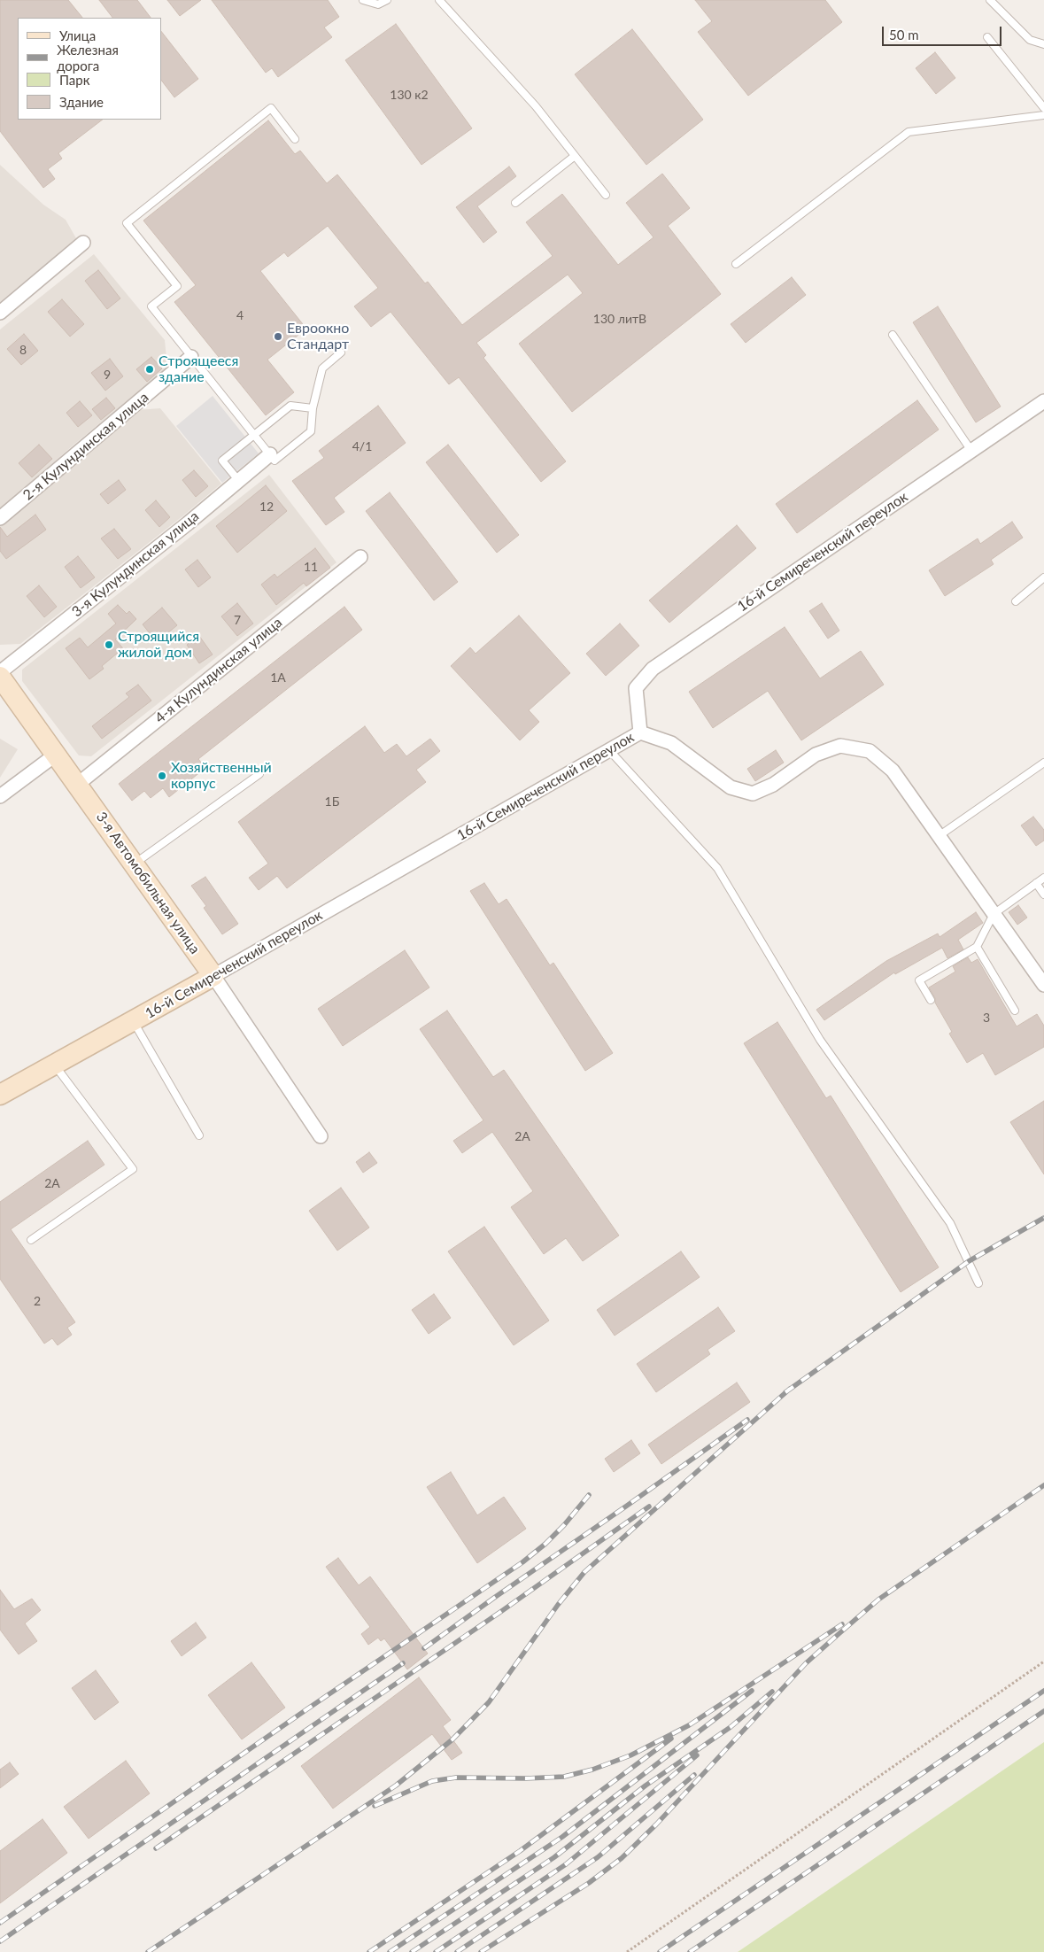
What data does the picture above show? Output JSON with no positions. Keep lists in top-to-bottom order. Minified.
{"streets":{"street":["2-я Кулундинская улица","16-й Семиреченский переулок","3-я Кулундинская улица","4-я Кулундинская улица","3-я Автомобильная улица"]},"crossings":[["16-й Семиреченский переулок","3-я Автомобильная улица"],["4-я Кулундинская улица","3-я Автомобильная улица"]],"places":["Евроокно Стандарт","Строящееся здание","Строящийся жилой дом","Хозяйственный корпус"],"house_numbers":["130 к2","4","130 литВ","8","9","4/1","12","11","7","1А","1Б","3","2А","2А","2"],"legend":["Улица","Железная дорога","Парк","Здание"],"scale_bar":"50 m"}
